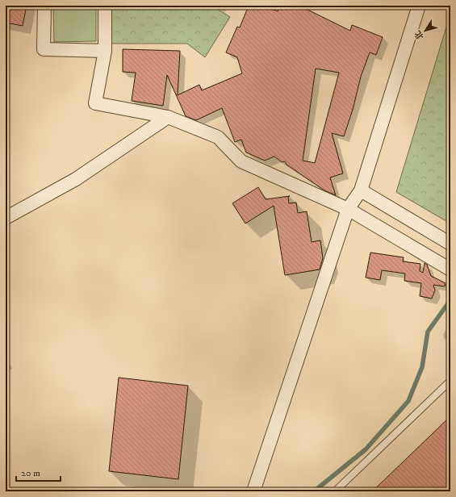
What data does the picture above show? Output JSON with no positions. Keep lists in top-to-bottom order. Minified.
{"scale_bar":"20 m","north":"bottom left"}
